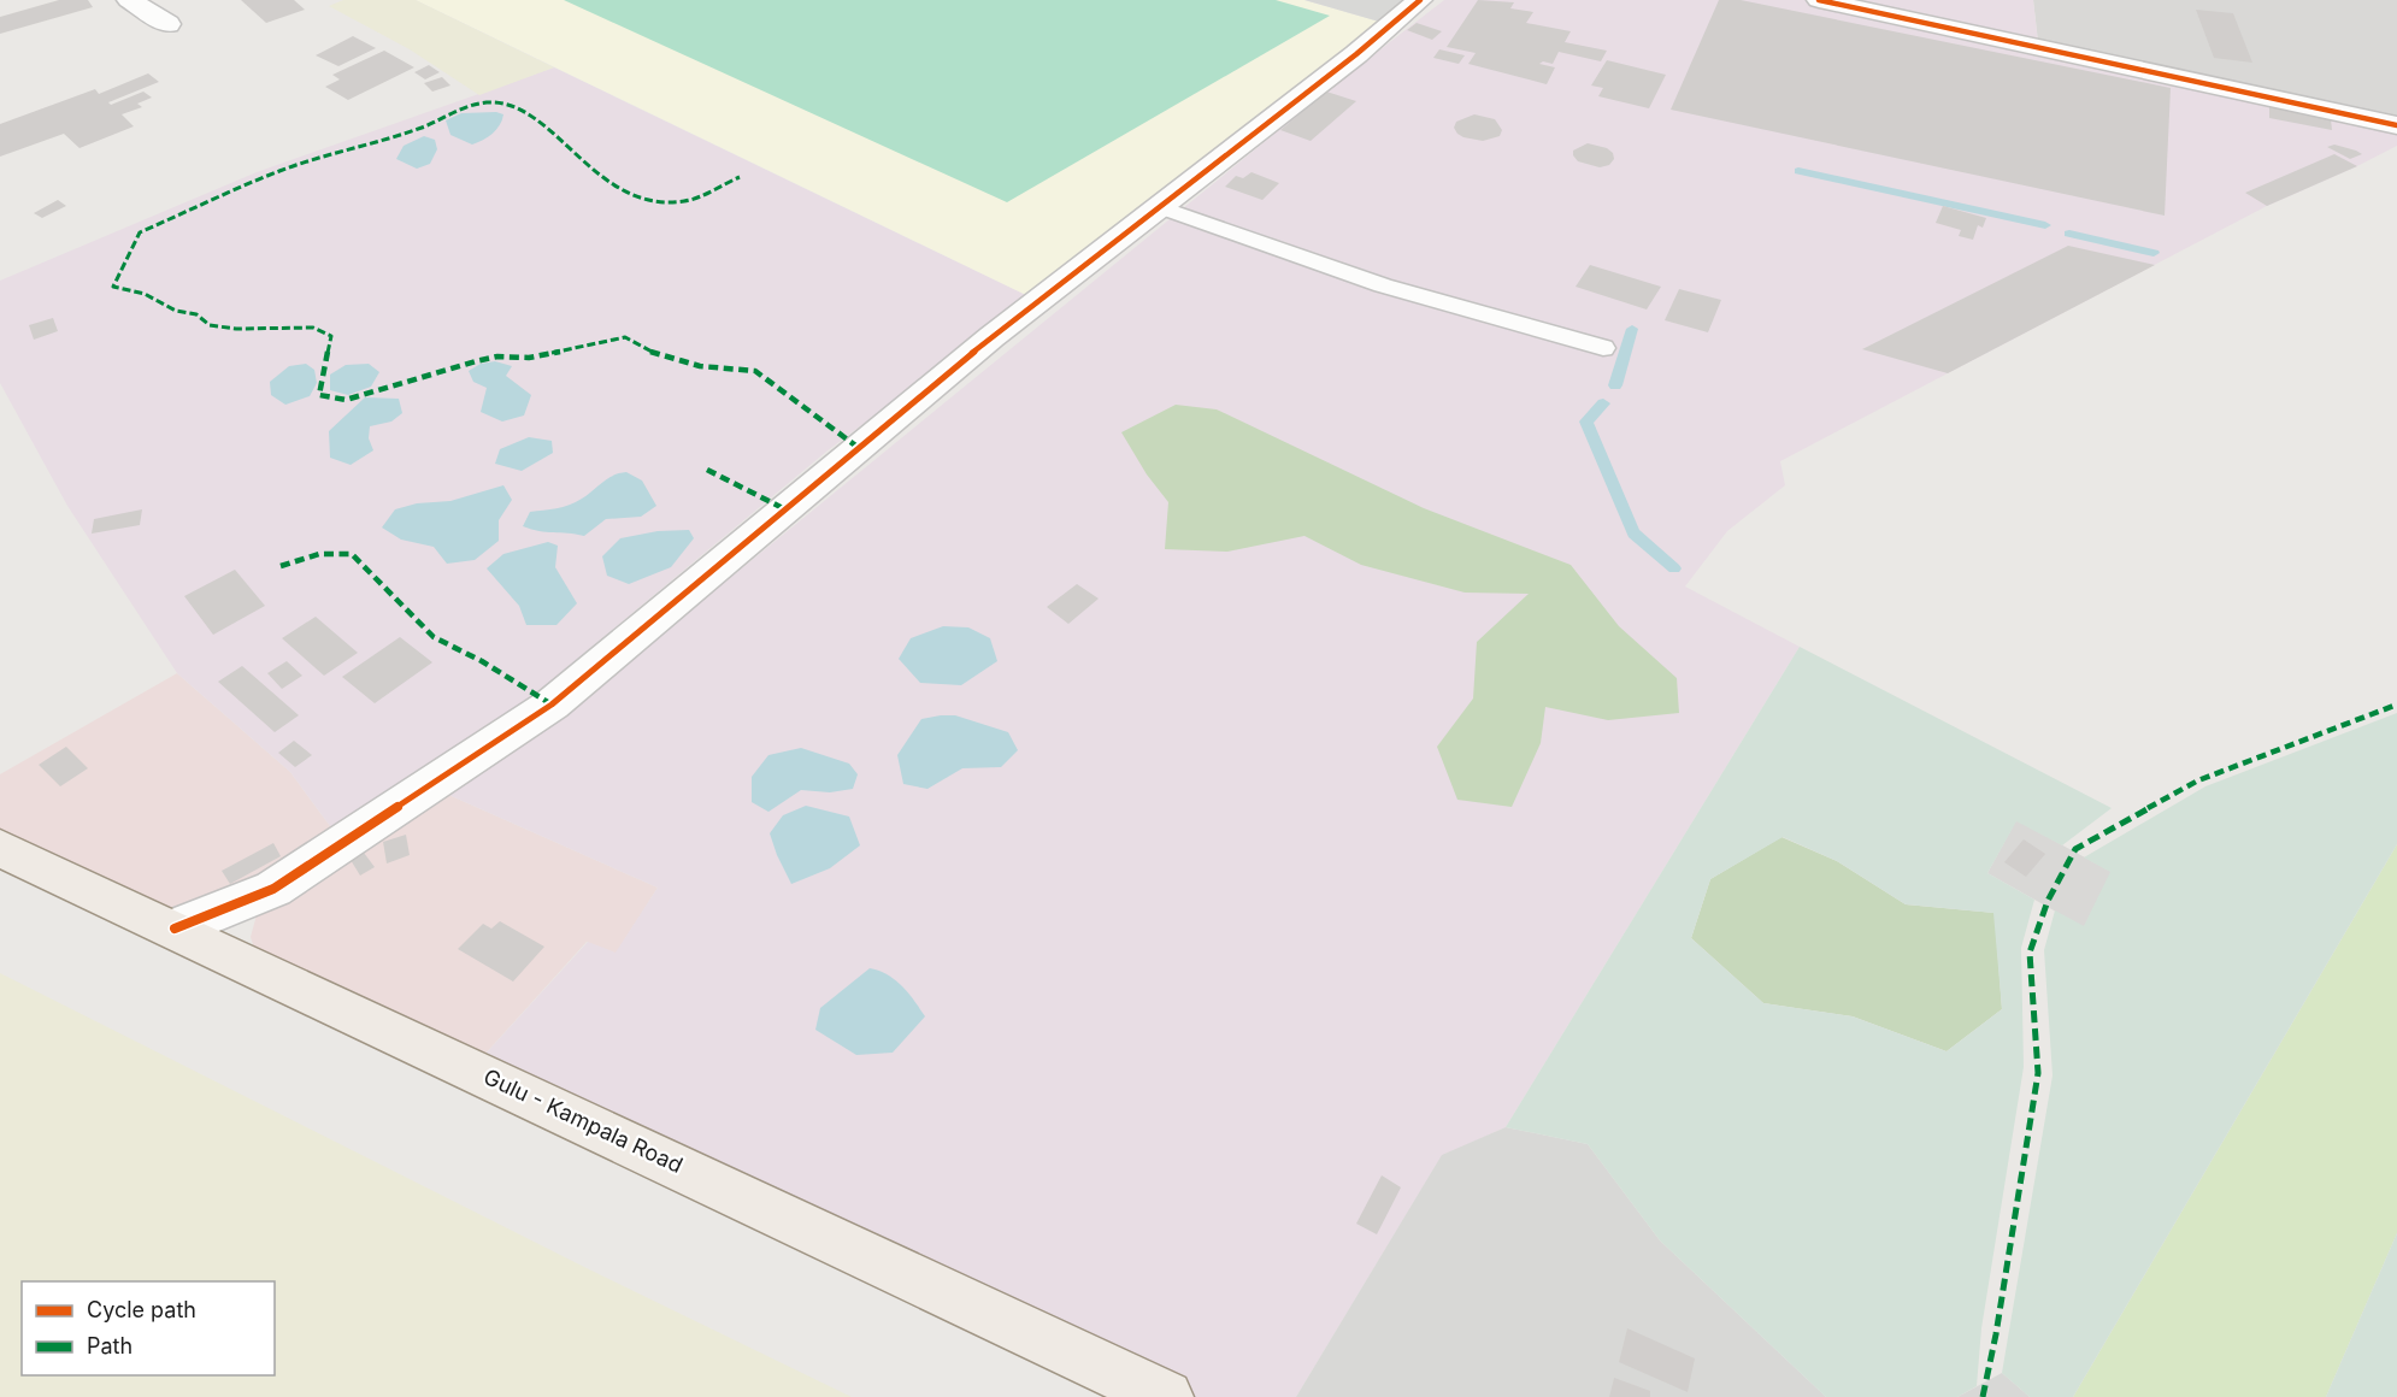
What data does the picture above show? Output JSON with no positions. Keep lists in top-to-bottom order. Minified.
{"streets":{"main road":["Gulu - Kampala Road"]},"legend":["Cycle path","Path"]}
